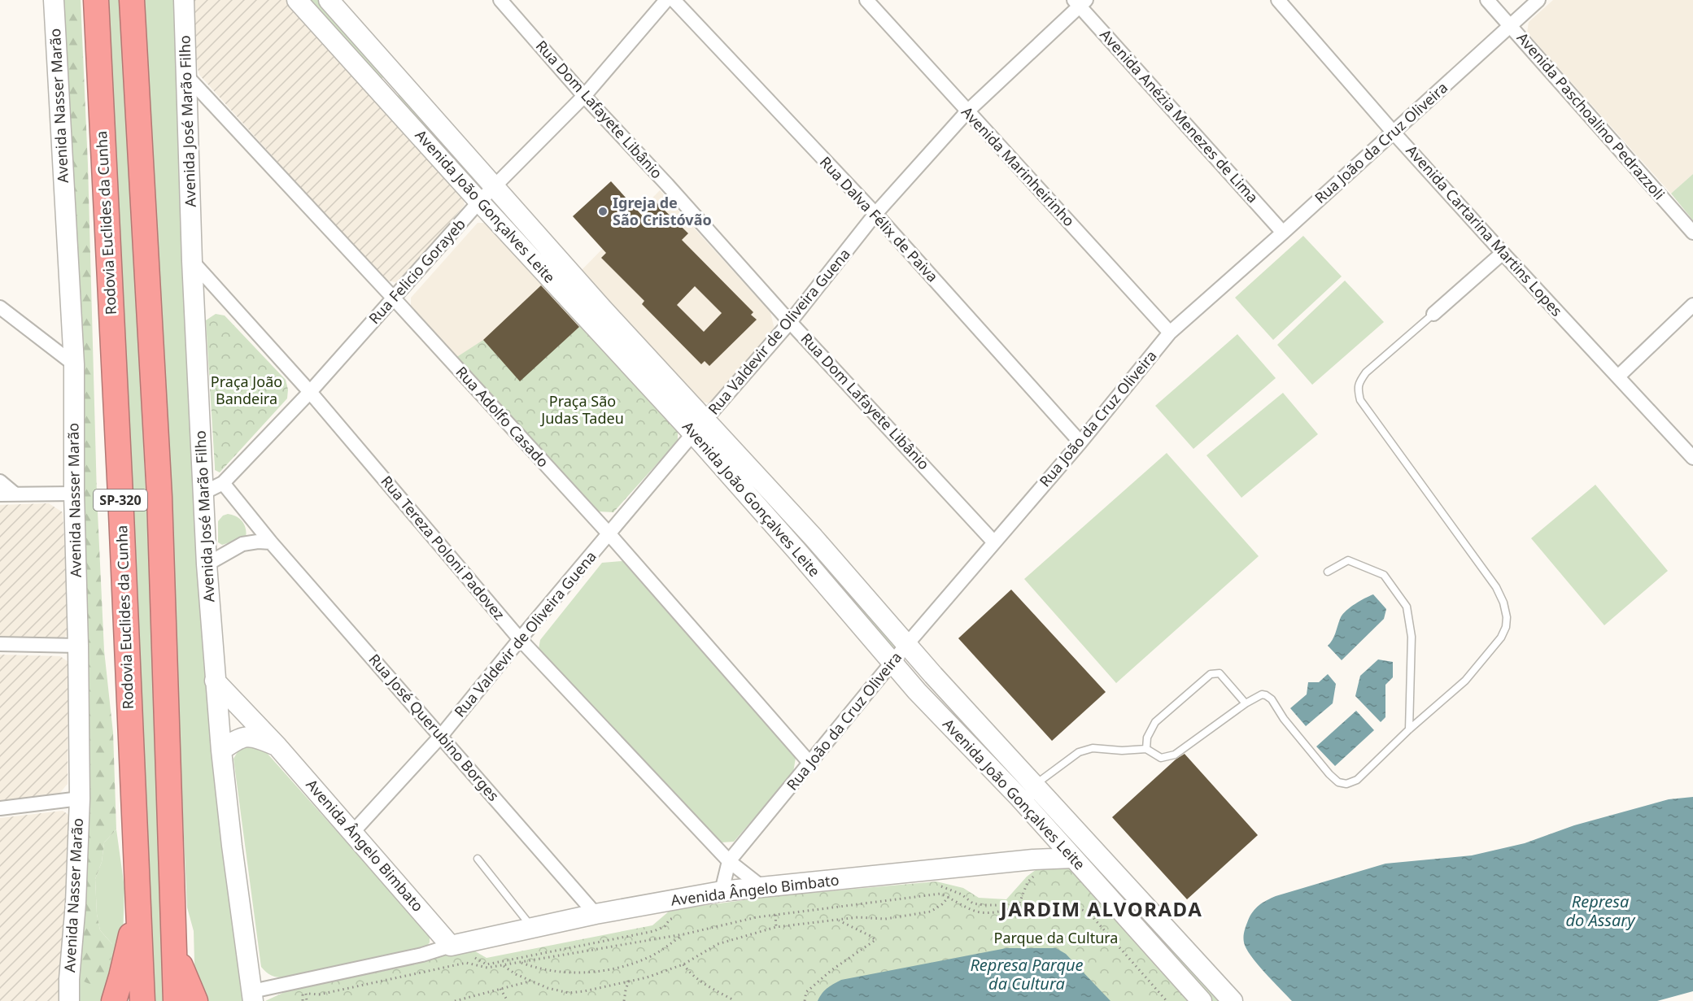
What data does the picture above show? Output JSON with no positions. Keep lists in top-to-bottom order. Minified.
{"streets":{"highway":["Rodovia Euclides da Cunha","SP-320"],"main road":["Avenida Nasser Marão","Avenida José Marão Filho","Avenida João Gonçalves Leite","Avenida Ângelo Bimbato"],"street":["Rua Dom Lafayete Libânio","Avenida Anézia Menezes de Lima","Avenida Paschoalino Pedrazzoli","Rua João da Cruz Oliveira","Avenida Marinheirinho","Rua Dalva Félix de Paiva","Avenida Cartarina Martins Lopes","Rua Felicio Gorayeb","Rua Valdevir de Oliveira Guena","Rua Adolfo Casado","Rua Tereza Poloni Padovez","Rua José Querubino Borges"]},"crossings":[["Rua Dom Lafayete Libânio","Rua João da Cruz Oliveira"],["Rua Dom Lafayete Libânio","Rua Felicio Gorayeb"],["Rua Dom Lafayete Libânio","Rua Valdevir de Oliveira Guena"],["Avenida Anézia Menezes de Lima","Rua João da Cruz Oliveira"],["Avenida Anézia Menezes de Lima","Rua Valdevir de Oliveira Guena"],["Avenida Paschoalino Pedrazzoli","Rua João da Cruz Oliveira"],["Avenida José Marão Filho","Rua Felicio Gorayeb"],["Avenida José Marão Filho","Rua Adolfo Casado"],["Avenida José Marão Filho","Rua Tereza Poloni Padovez"],["Avenida José Marão Filho","Avenida Ângelo Bimbato"],["Rua João da Cruz Oliveira","Avenida Marinheirinho"],["Rua João da Cruz Oliveira","Avenida João Gonçalves Leite"],["Rua João da Cruz Oliveira","Rua Dalva Félix de Paiva"],["Rua João da Cruz Oliveira","Avenida Cartarina Martins Lopes"],["Rua João da Cruz Oliveira","Rua Adolfo Casado"],["Rua João da Cruz Oliveira","Rua Tereza Poloni Padovez"],["Rua João da Cruz Oliveira","Avenida Ângelo Bimbato"],["Avenida Marinheirinho","Rua Valdevir de Oliveira Guena"],["Avenida João Gonçalves Leite","Rua Felicio Gorayeb"],["Avenida João Gonçalves Leite","Rua Valdevir de Oliveira Guena"],["Avenida João Gonçalves Leite","Avenida Ângelo Bimbato"],["Rua Dalva Félix de Paiva","Rua Valdevir de Oliveira Guena"],["Rua Felicio Gorayeb","Rua Adolfo Casado"],["Rua Felicio Gorayeb","Rua Tereza Poloni Padovez"],["Rua Felicio Gorayeb","Rua José Querubino Borges"],["Rua Valdevir de Oliveira Guena","Rua Adolfo Casado"],["Rua Valdevir de Oliveira Guena","Rua Tereza Poloni Padovez"],["Rua Valdevir de Oliveira Guena","Rua José Querubino Borges"],["Rua Valdevir de Oliveira Guena","Avenida Ângelo Bimbato"],["Rua Tereza Poloni Padovez","Avenida Ângelo Bimbato"],["Rua José Querubino Borges","Avenida Ângelo Bimbato"]],"districts":["JARDIM ALVORADA"],"water":["Represa do Assary","Represa Parque da Cultura"],"parks":["Praça João Bandeira","Praça São Judas Tadeu","Parque da Cultura"],"places":["Igreja de São Cristóvão"]}
